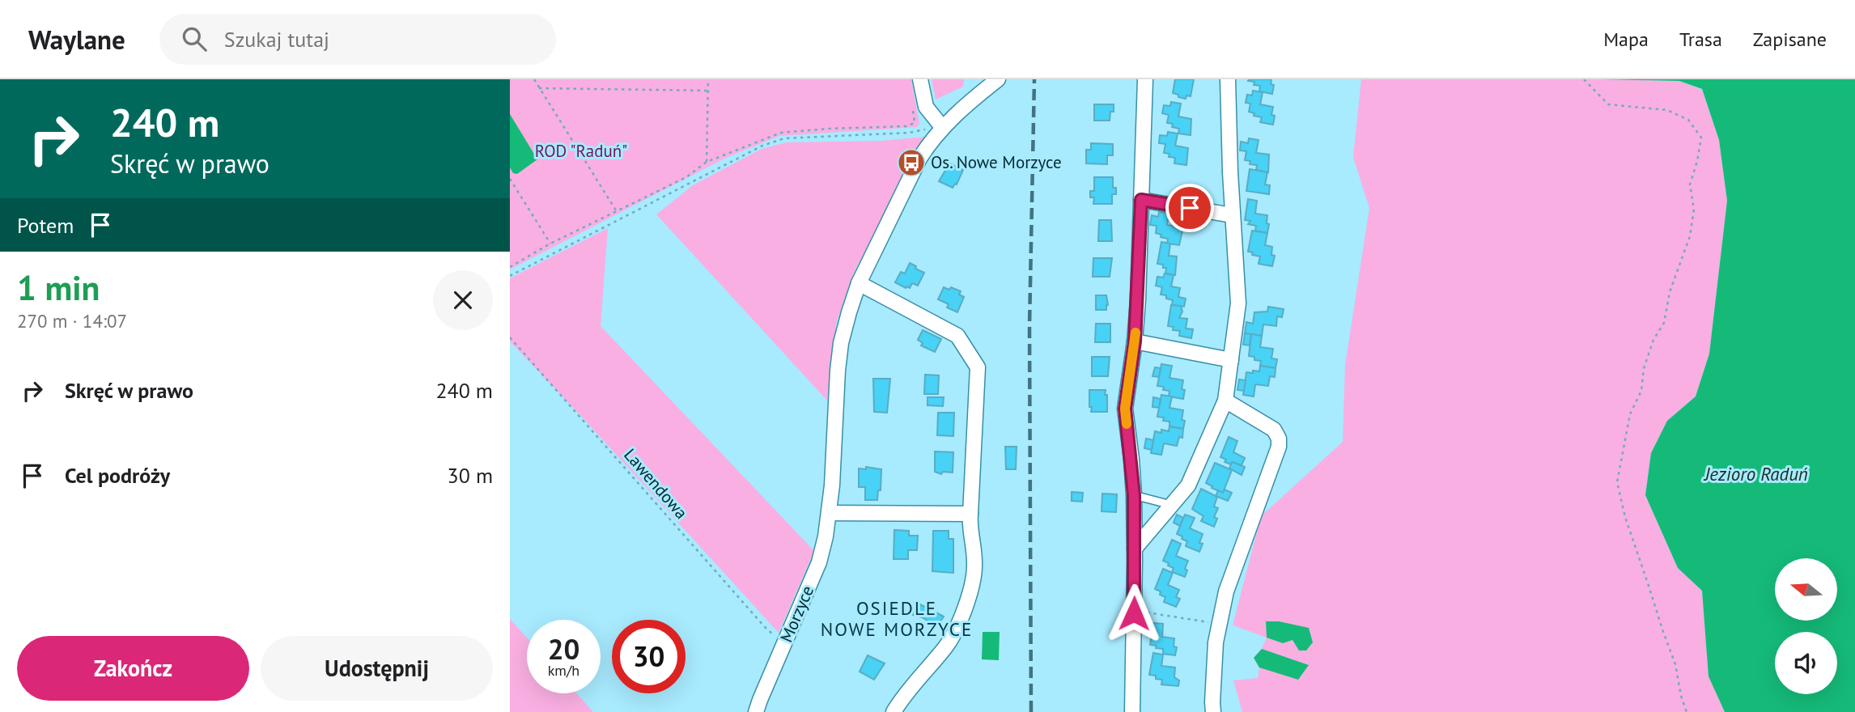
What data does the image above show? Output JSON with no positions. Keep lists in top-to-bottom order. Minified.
{"streets":{"street":["Morzyce"],"path":["Lawendowa"]},"crossings":[["Lawendowa","Morzyce"]],"districts":["OSIEDLE NOWE MORZYCE"],"water":["Jezioro Raduń"],"parks":["ROD \"Raduń\""],"places":{"bus stop":["Os. Nowe Morzyce"]},"north":"left","page":{"header":"Waylane","search":"Szukaj tutaj","nav":["Mapa","Trasa","Zapisane"],"turn":["240 m","Skręć w prawo"],"then":"Potem","heading":["1 min","270 m · 14:07"],"list":[{"name":"Skręć w prawo","value":"240 m"},{"name":"Cel podróży","value":"30 m"}],"speed":"20 km/h","limit":"30","buttons":["Zakończ","Udostępnij"]}}
